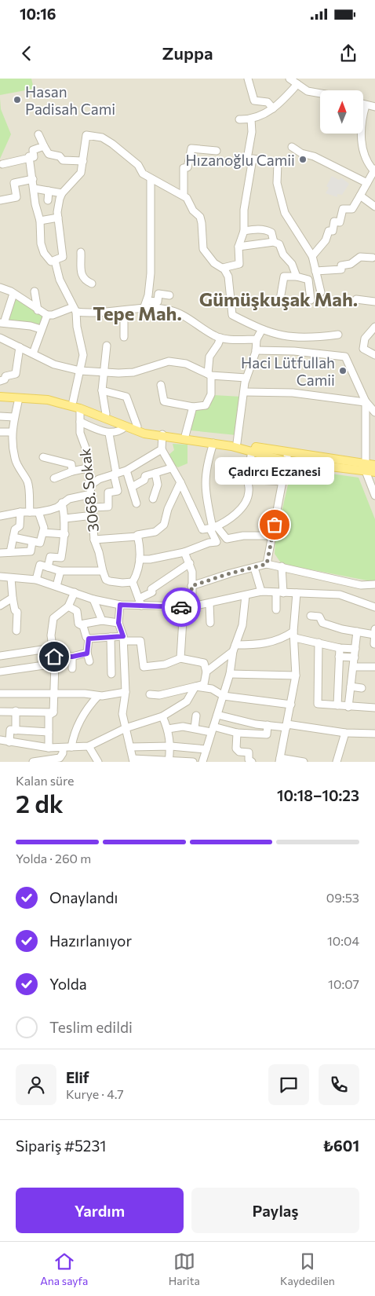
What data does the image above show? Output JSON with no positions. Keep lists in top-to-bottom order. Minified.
{"streets":{"street":["3068. Sokak"]},"districts":["Gümüşkuşak Mah.","Tepe Mah."],"places":["Hasan Padisah Cami","Hızanoğlu Camii","Haci Lütfullah Camii","Çadırcı Eczanesi"],"north":"top","page":{"status":"10:16","header":"Zuppa","bubble":"Çadırcı Eczanesi","heading":["2 dk","Kalan süre","10:18–10:23"],"panel":["Elif","Kurye · 4.7","Sipariş #5231","₺601"],"bar":"Yolda · 260 m","list":[["Onaylandı","09:53"],["Hazırlanıyor","10:04"],["Yolda","10:07"],"Teslim edildi"],"buttons":["Yardım","Paylaş"],"tabs":["Ana sayfa","Harita","Kaydedilen"]}}
